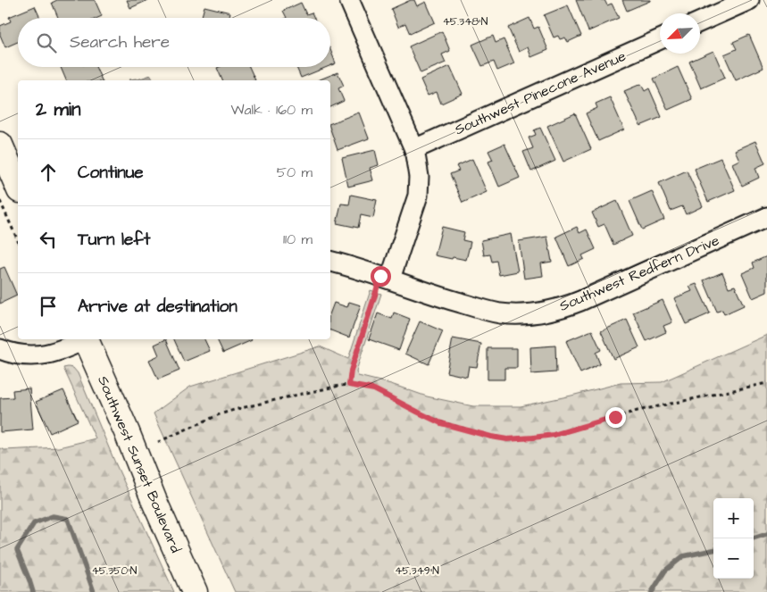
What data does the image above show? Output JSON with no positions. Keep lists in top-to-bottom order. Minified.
{"streets":{"main road":["Southwest Sunset Boulevard"],"street":["Southwest Pinecone Avenue","Southwest Redfern Drive"]},"north":"bottom left","page":{"search":"Search here","heading":["2 min","Walk · 160 m"],"list":[["Continue","50 m"],["Turn left","110 m"],"Arrive at destination"],"map_buttons":["+","−"]},"coordinates":["45.348°N","45.350°N","45.349°N"]}
